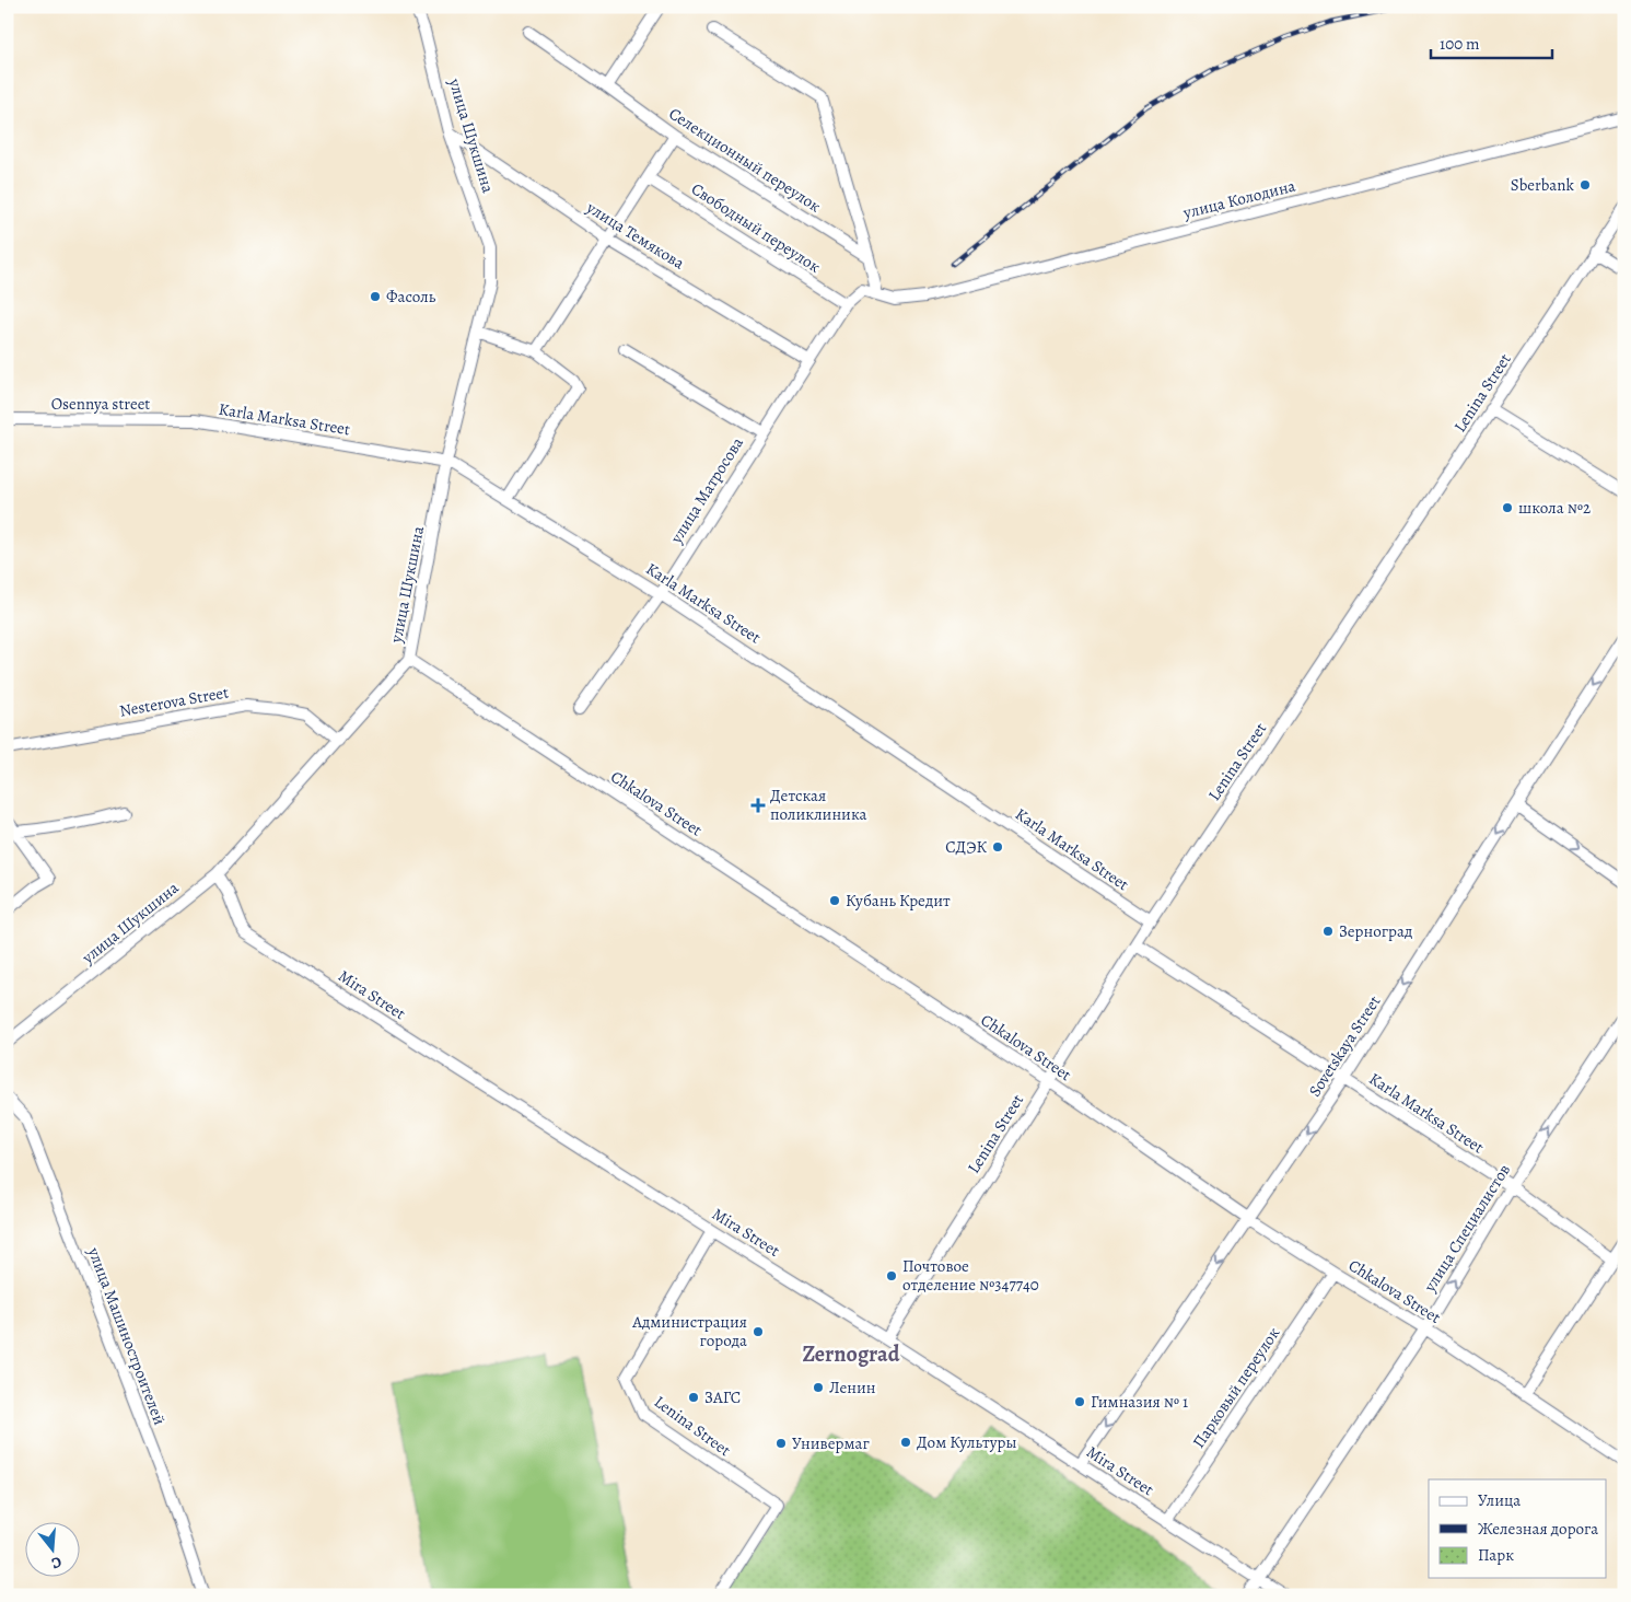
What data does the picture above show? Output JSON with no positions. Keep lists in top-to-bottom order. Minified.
{"streets":{"street":["улица Шукшина","Селекционный переулок","улица Колодина","Свободный переулок","улица Темякова","Lenina Street","Osennya street","Karla Marksa Street","улица Матросова","Nesterova Street","Chkalova Street","Mira Street","Sovetskaya Street","улица Специалистов","улица Машиностроителей","Парковый переулок"]},"crossings":[["улица Шукшина","улица Темякова"],["улица Шукшина","Karla Marksa Street"],["улица Шукшина","Nesterova Street"],["улица Шукшина","Chkalova Street"],["улица Шукшина","Mira Street"],["улица Колодина","улица Матросова"],["Свободный переулок","улица Матросова"],["улица Темякова","улица Матросова"],["Lenina Street","Karla Marksa Street"],["Lenina Street","Chkalova Street"],["Lenina Street","Mira Street"],["Osennya street","Karla Marksa Street"],["Karla Marksa Street","улица Матросова"],["Karla Marksa Street","Sovetskaya Street"],["Karla Marksa Street","улица Специалистов"],["Chkalova Street","Sovetskaya Street"],["Chkalova Street","улица Специалистов"],["Chkalova Street","Парковый переулок"],["Mira Street","Sovetskaya Street"],["Mira Street","улица Специалистов"],["Mira Street","Парковый переулок"]],"one_way":["Sovetskaya Street","улица Специалистов"],"districts":["Zernograd"],"places":{"other":["Sberbank","Фасоль","школа №2","СДЭК","Кубань Кредит","Зерноград","Почтовое отделение №347740","Администрация города","Ленин","ЗАГС","Гимназия № 1","Дом Культуры","Универмаг"],"health":["Детская поликлиника"]},"legend":["Улица","Железная дорога","Парк"],"scale_bar":"100 m","north":"bottom"}
